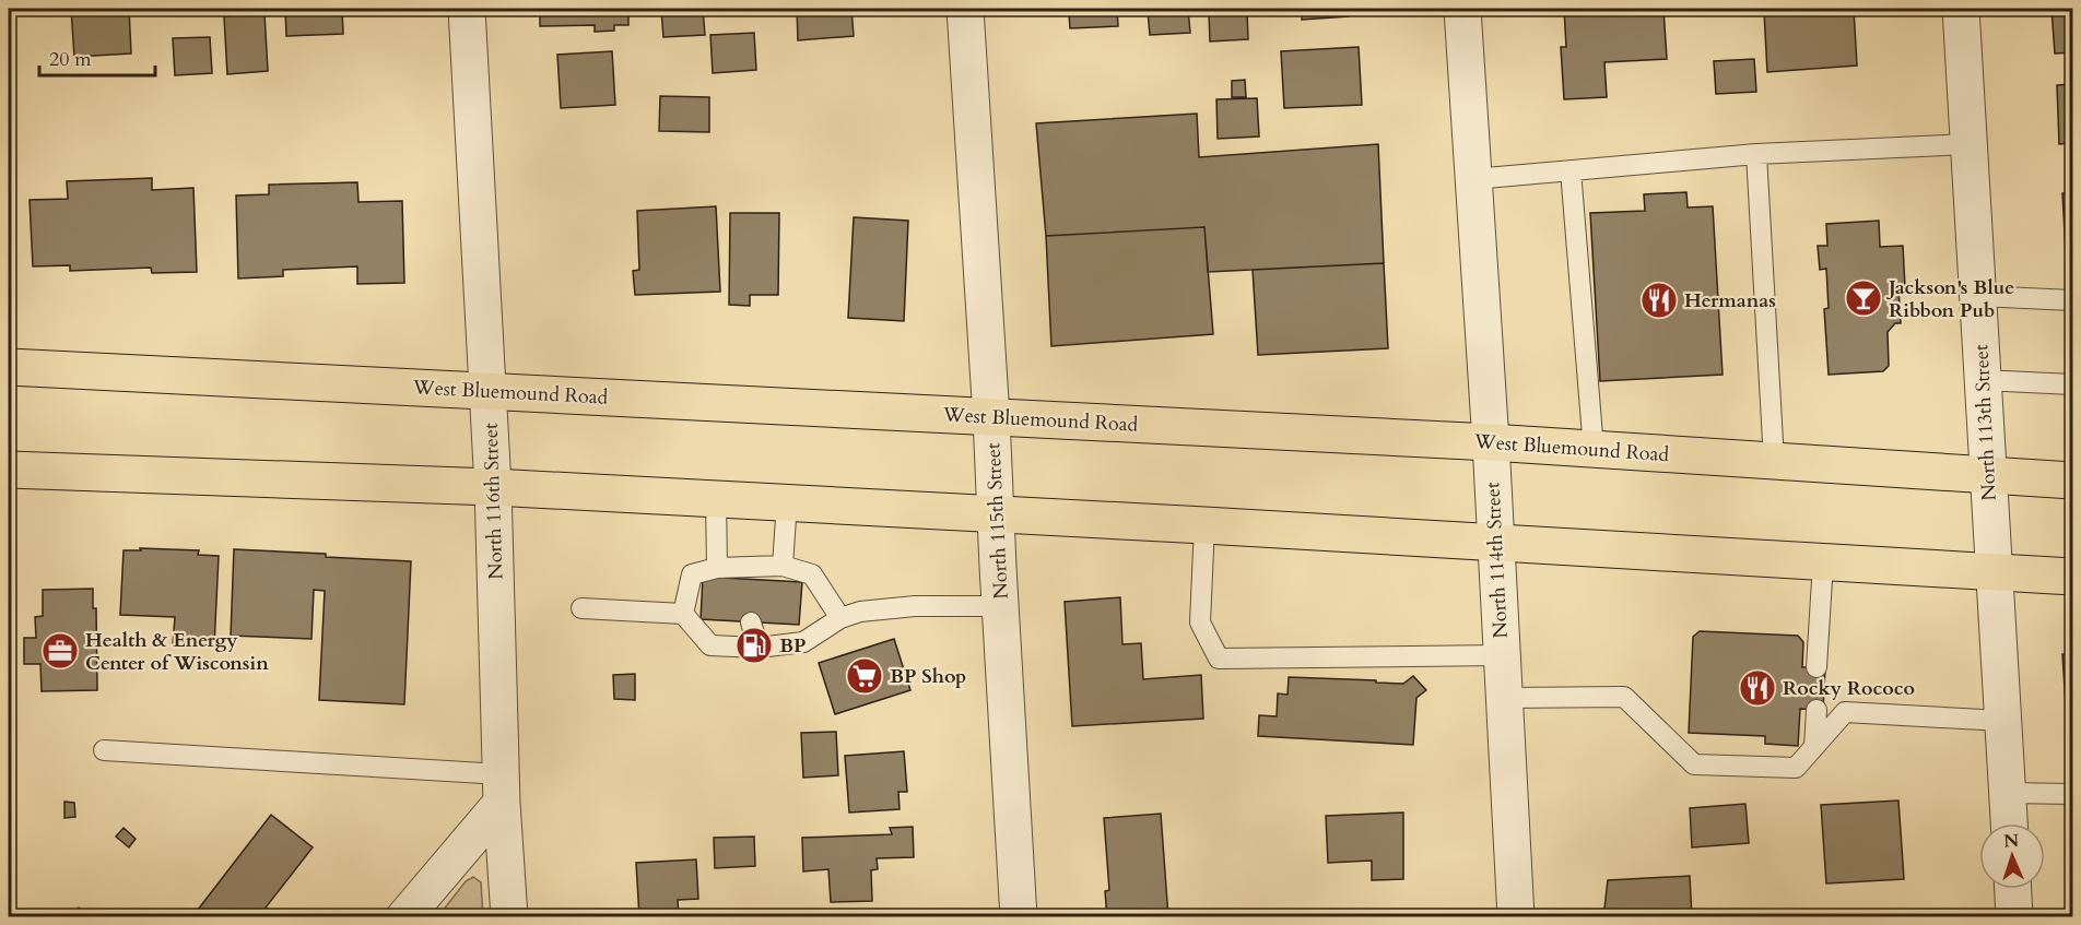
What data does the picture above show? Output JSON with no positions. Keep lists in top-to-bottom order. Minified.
{"streets":{"main road":["West Bluemound Road"],"street":["North 113th Street","North 116th Street","North 115th Street","North 114th Street"]},"crossings":[["West Bluemound Road","North 113th Street"],["West Bluemound Road","North 116th Street"],["West Bluemound Road","North 115th Street"],["West Bluemound Road","North 114th Street"]],"places":{"bar":["Jackson's Blue Ribbon Pub"],"restaurant":["Hermanas","Rocky Rococo"],"fuel station":["BP"],"office":["Health & Energy Center of Wisconsin"],"supermarket":["BP Shop"]},"scale_bar":"20 m","north":"top"}
